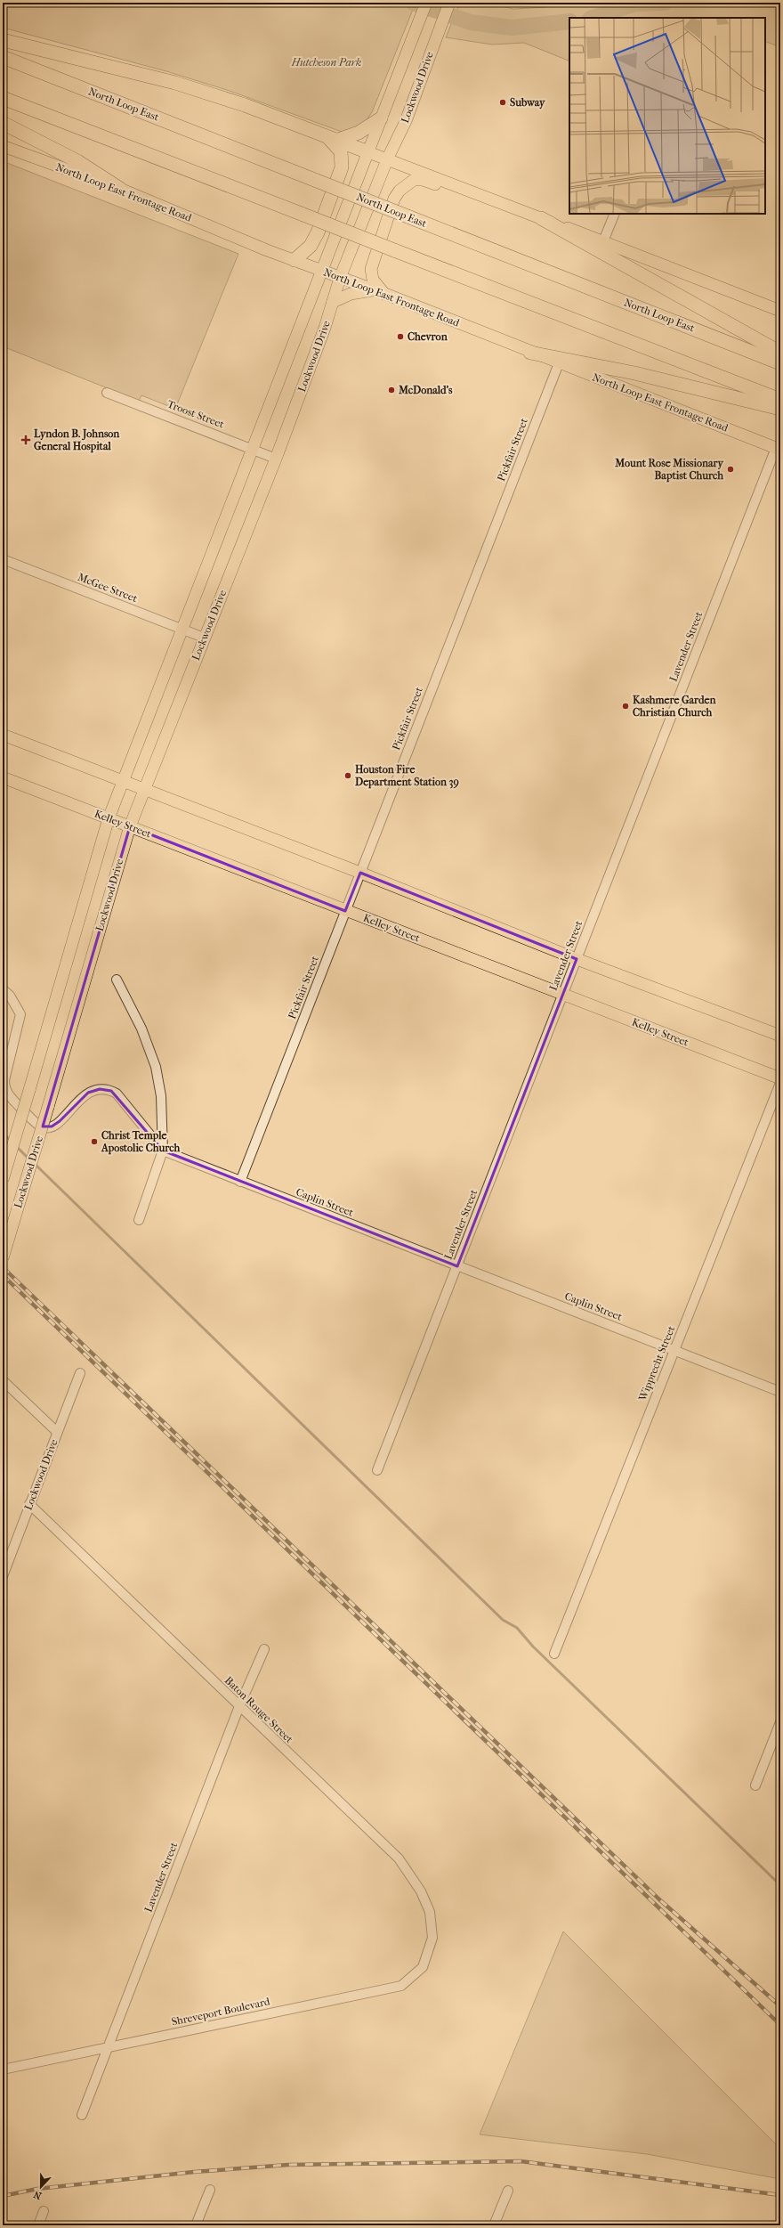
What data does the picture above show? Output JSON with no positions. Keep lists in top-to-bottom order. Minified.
{"streets":{"highway":["North Loop East"],"main road":["Lockwood Drive","North Loop East Frontage Road","Kelley Street"],"street":["Troost Street","Pickfair Street","McGee Street","Lavender Street","Caplin Street","Wipprecht Street","Baton Rouge Street","Shreveport Boulevard"]},"crossings":[["Lockwood Drive","North Loop East Frontage Road"],["Lockwood Drive","Troost Street"],["Lockwood Drive","McGee Street"],["Lockwood Drive","Kelley Street"],["Lockwood Drive","Baton Rouge Street"],["North Loop East Frontage Road","Pickfair Street"],["North Loop East Frontage Road","Lavender Street"],["Pickfair Street","Kelley Street"],["Pickfair Street","Caplin Street"],["Lavender Street","Kelley Street"],["Lavender Street","Caplin Street"],["Lavender Street","Baton Rouge Street"],["Lavender Street","Shreveport Boulevard"],["Caplin Street","Wipprecht Street"],["Baton Rouge Street","Shreveport Boulevard"]],"parks":["Hutcheson Park"],"places":{"other":["Subway","Chevron","McDonald's","Mount Rose Missionary Baptist Church","Kashmere Garden Christian Church","Houston Fire Department Station 39","Christ Temple Apostolic Church"],"health":["Lyndon B. Johnson General Hospital"]},"north":"bottom"}
